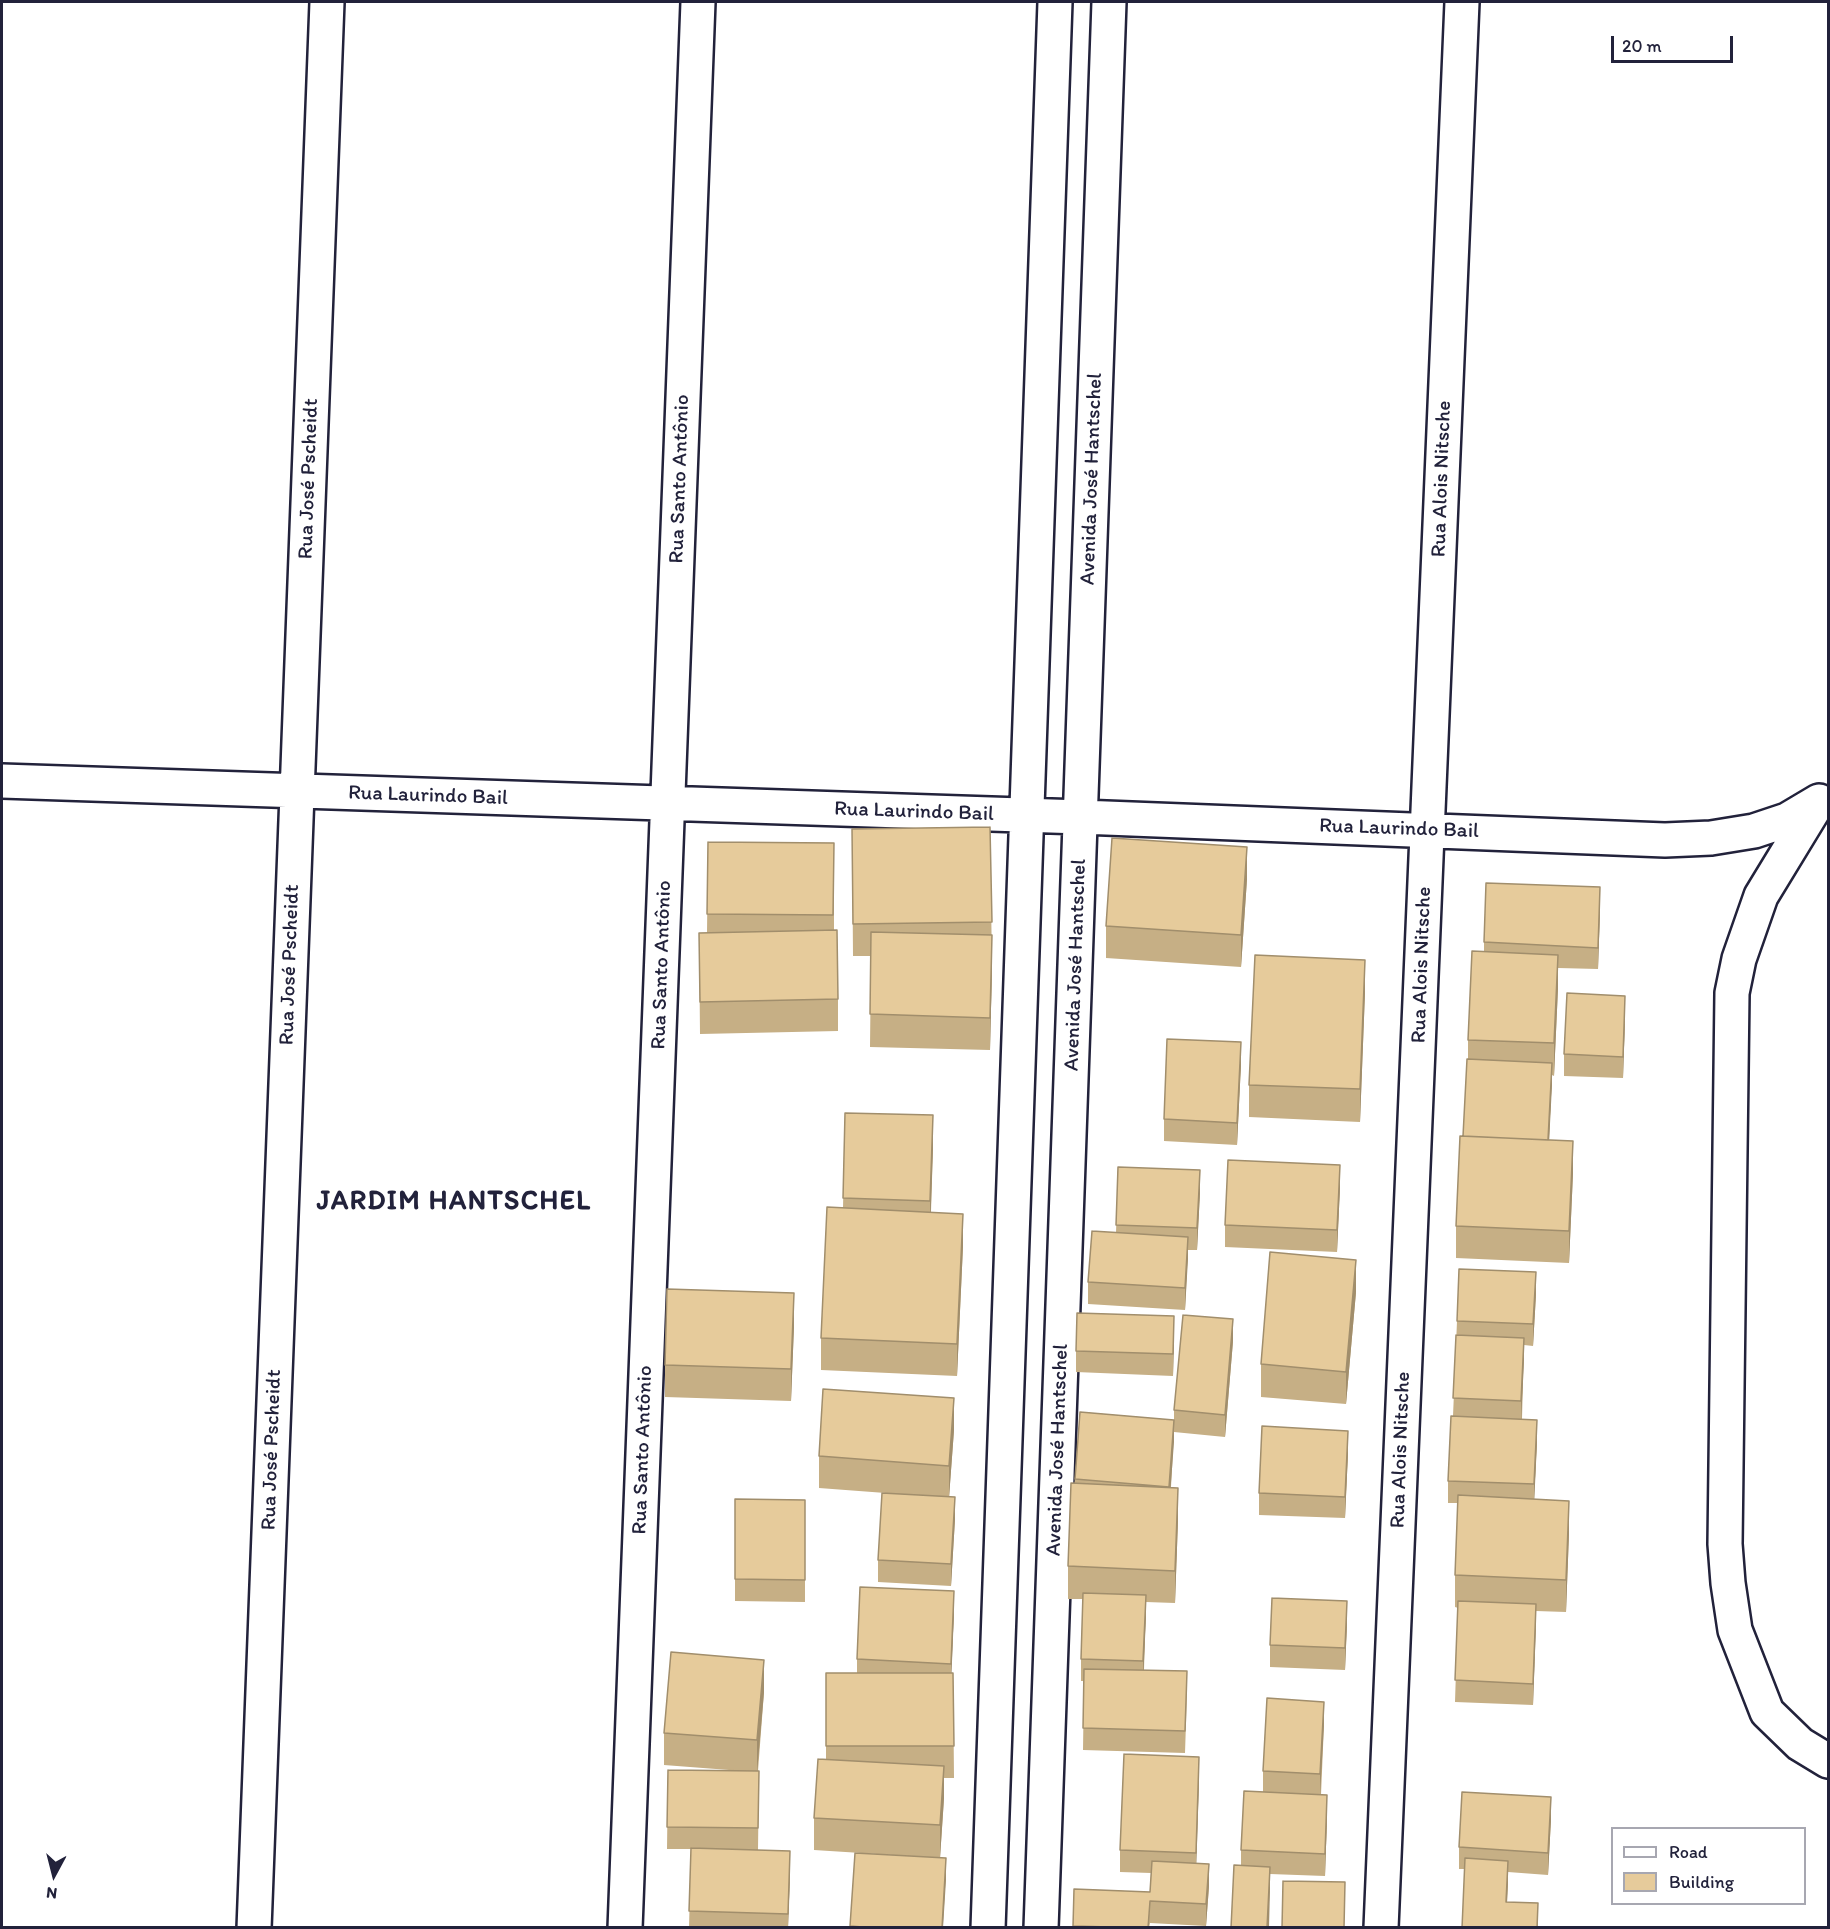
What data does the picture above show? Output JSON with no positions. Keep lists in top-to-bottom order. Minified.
{"streets":{"street":["Rua José Pscheidt","Rua Santo Antônio","Avenida José Hantschel","Rua Alois Nitsche","Rua Laurindo Bail"]},"crossings":[["Rua José Pscheidt","Rua Laurindo Bail"],["Rua Santo Antônio","Rua Laurindo Bail"],["Avenida José Hantschel","Rua Laurindo Bail"],["Rua Alois Nitsche","Rua Laurindo Bail"]],"districts":["JARDIM HANTSCHEL"],"legend":["Road","Building"],"scale_bar":"20 m","north":"bottom"}
